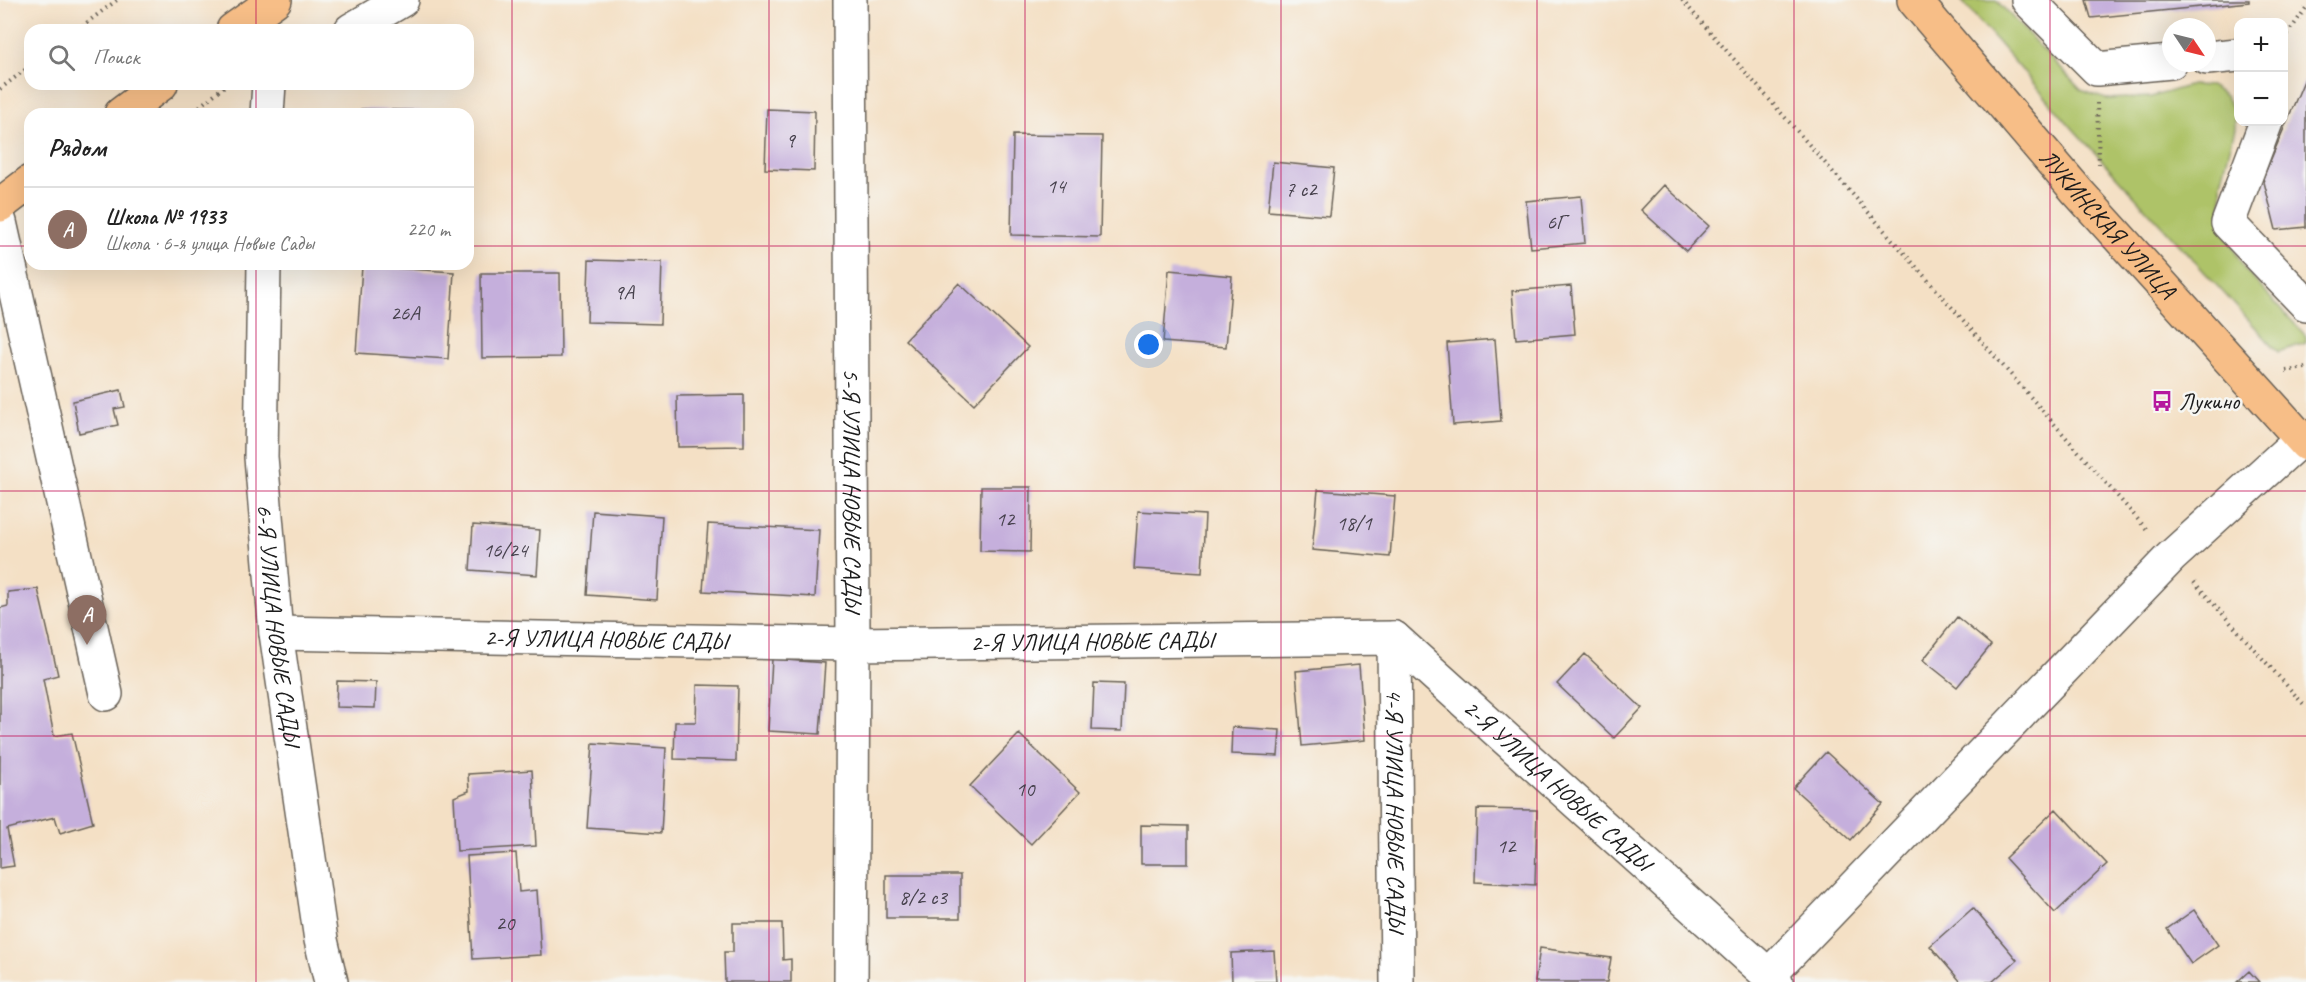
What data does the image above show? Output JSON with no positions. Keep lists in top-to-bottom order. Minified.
{"streets":{"main road":["ЛУКИНСКАЯ УЛИЦА"],"street":["5-Я УЛИЦА НОВЫЕ САДЫ","6-Я УЛИЦА НОВЫЕ САДЫ","2-Я УЛИЦА НОВЫЕ САДЫ","4-Я УЛИЦА НОВЫЕ САДЫ"]},"crossings":[["5-Я УЛИЦА НОВЫЕ САДЫ","2-Я УЛИЦА НОВЫЕ САДЫ"],["6-Я УЛИЦА НОВЫЕ САДЫ","2-Я УЛИЦА НОВЫЕ САДЫ"],["2-Я УЛИЦА НОВЫЕ САДЫ","4-Я УЛИЦА НОВЫЕ САДЫ"]],"places":{"bus stop":["Лукино"]},"house_numbers":["9","14","7 с2","6Г","9А","26А","12","18/1","16/24","10","12","8/2 с3","20"],"north":"bottom right","page":{"map_buttons":["+","−"],"search":"Поиск","heading":"Рядом","list":[{"mark":"A","name":"Школа № 1933","note":"Школа · 6-я улица Новые Сады","value":"220 m"}],"pins":"A"}}
